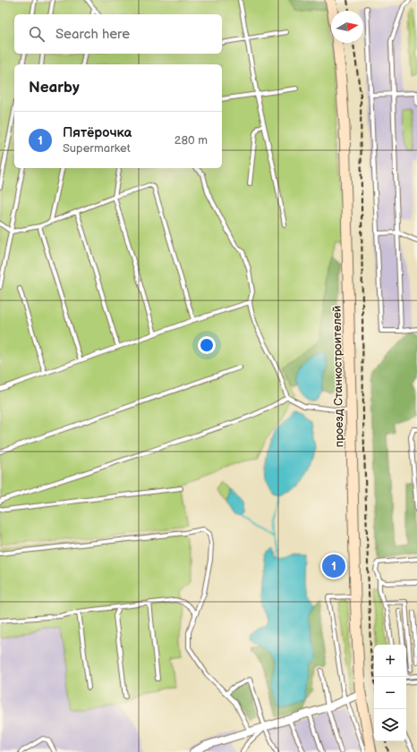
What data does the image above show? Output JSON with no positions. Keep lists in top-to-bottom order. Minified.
{"streets":{"main road":["проезд Станкостроителей"]},"north":"right","page":{"search":"Search here","heading":"Nearby","list":[{"mark":"1","name":"Пятёрочка","note":"Supermarket","value":"280 m"}],"pins":"1","map_buttons":["+","−"]}}
